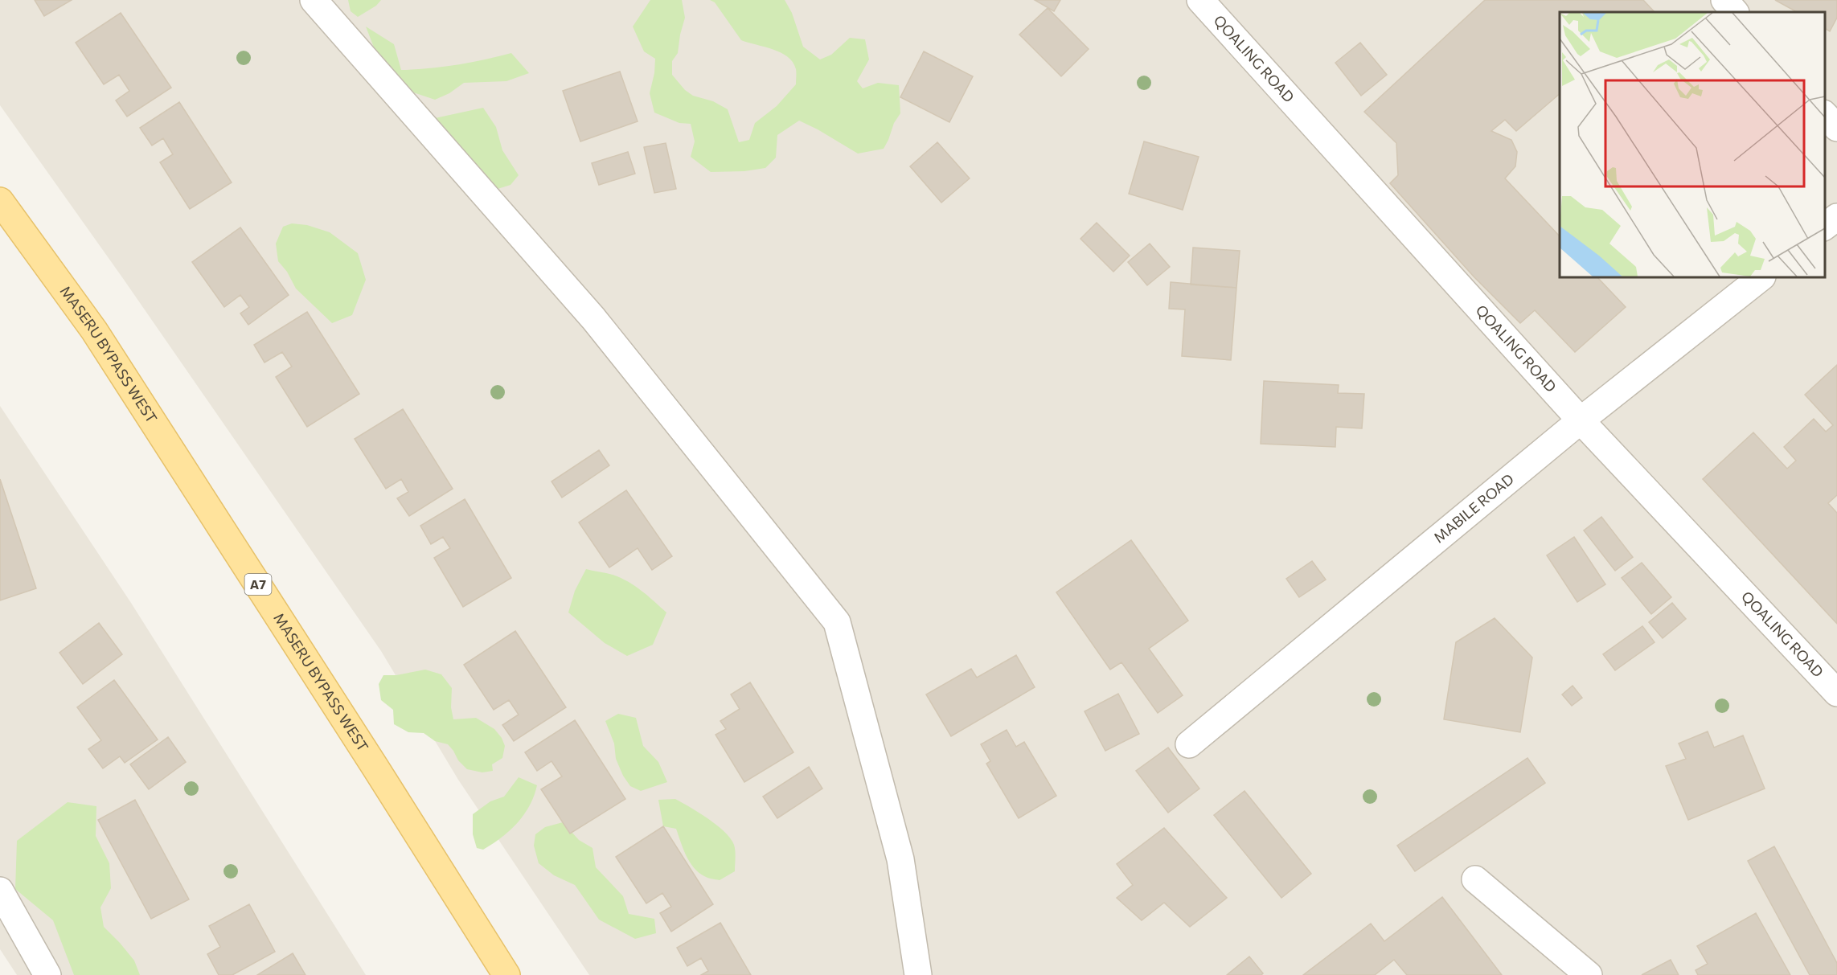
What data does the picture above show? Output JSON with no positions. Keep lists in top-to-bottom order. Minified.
{"streets":{"main road":["MASERU BYPASS WEST","A7"],"street":["QOALING ROAD","MABILE ROAD"]},"crossings":[["QOALING ROAD","MABILE ROAD"]]}
